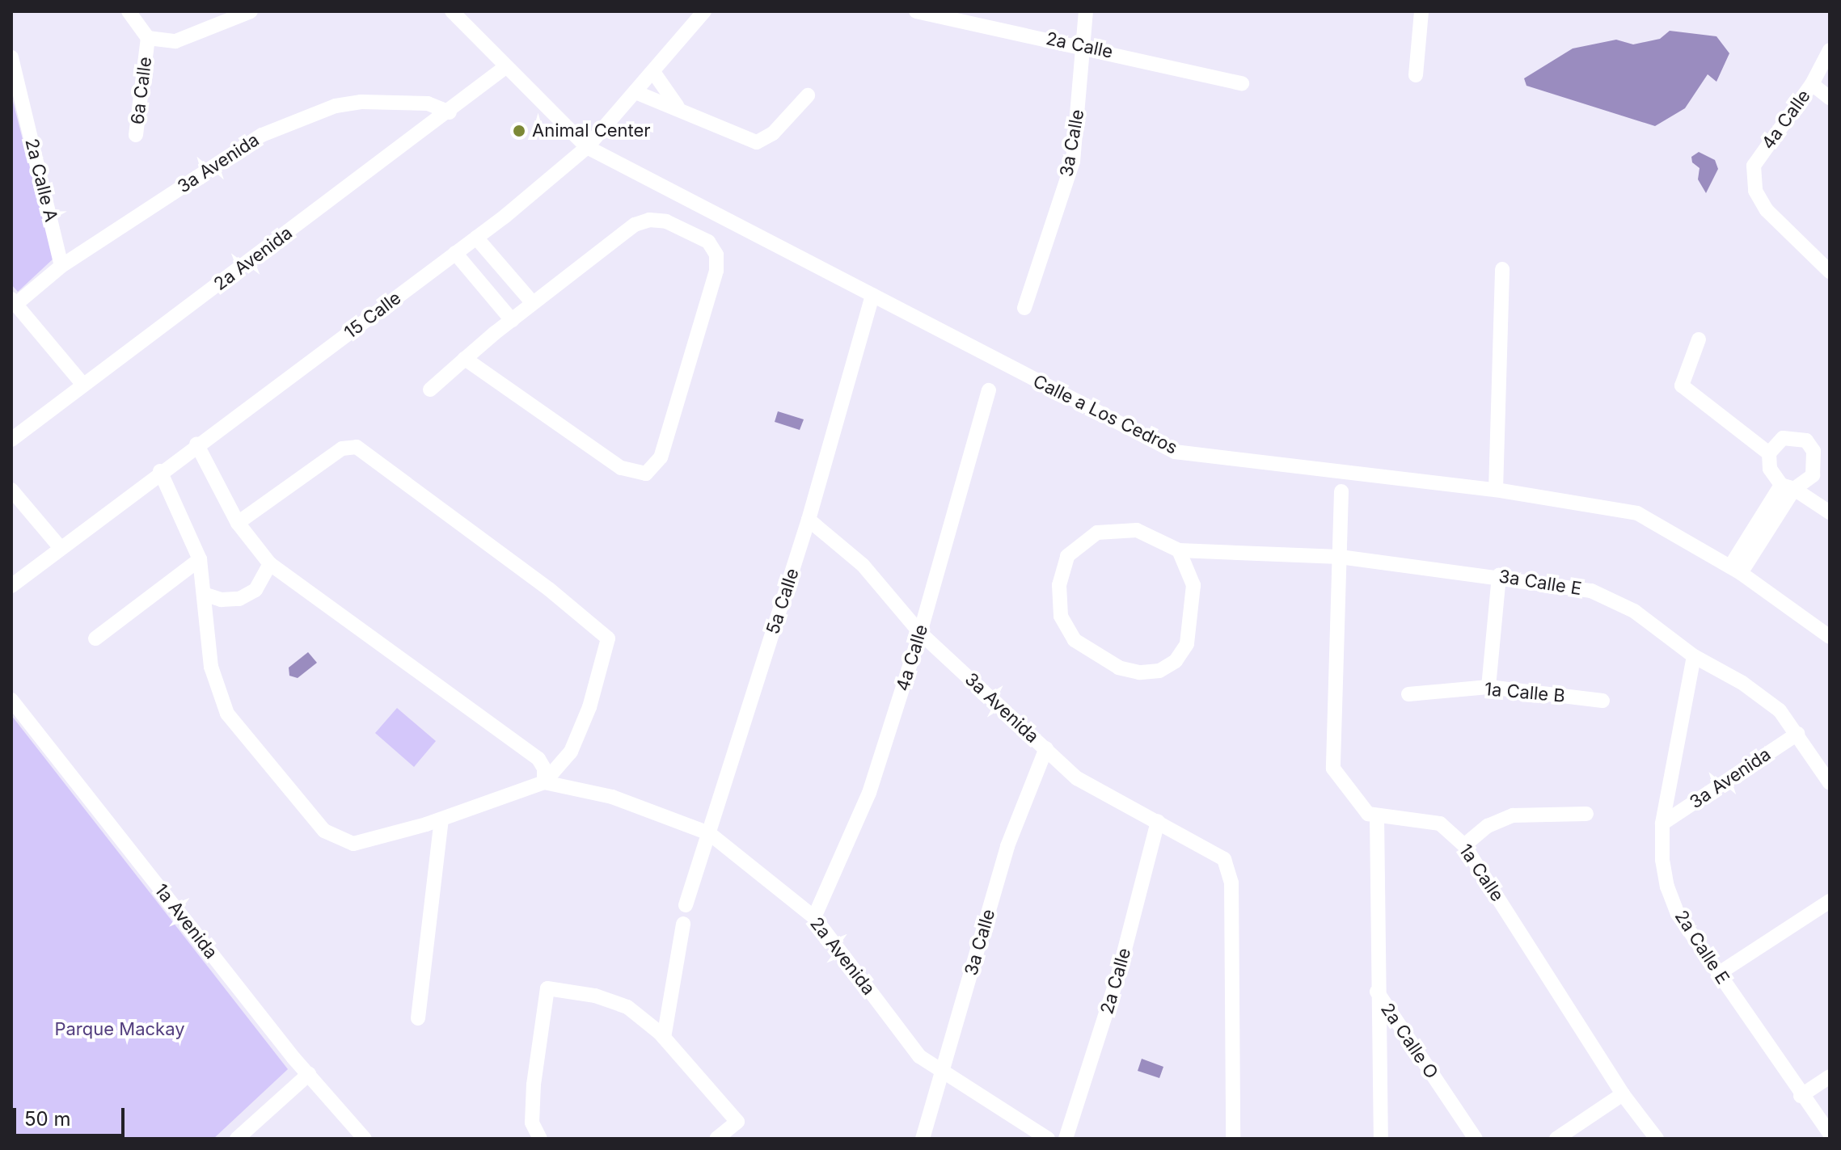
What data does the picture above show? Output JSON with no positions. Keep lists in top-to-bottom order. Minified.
{"streets":{"street":["2a Calle","6a Calle","4a Calle","3a Calle","3a Avenida","2a Calle A","2a Avenida","15 Calle","Calle a Los Cedros","3a Calle E","5a Calle","1a Calle B","1a Calle","1a Avenida","2a Calle E","2a Calle O"]},"crossings":[["2a Calle","3a Calle"],["2a Calle","3a Avenida"],["4a Calle","3a Avenida"],["4a Calle","2a Avenida"],["3a Calle","3a Avenida"],["3a Calle","2a Avenida"],["3a Avenida","2a Calle A"],["3a Avenida","2a Avenida"],["3a Avenida","3a Calle E"],["3a Avenida","5a Calle"],["3a Avenida","2a Calle E"],["2a Avenida","Calle a Los Cedros"],["2a Avenida","5a Calle"],["15 Calle","Calle a Los Cedros"],["Calle a Los Cedros","5a Calle"],["3a Calle E","2a Calle E"],["1a Calle","2a Calle O"]],"parks":["Parque Mackay"],"places":["Animal Center"],"scale_bar":"50 m"}
